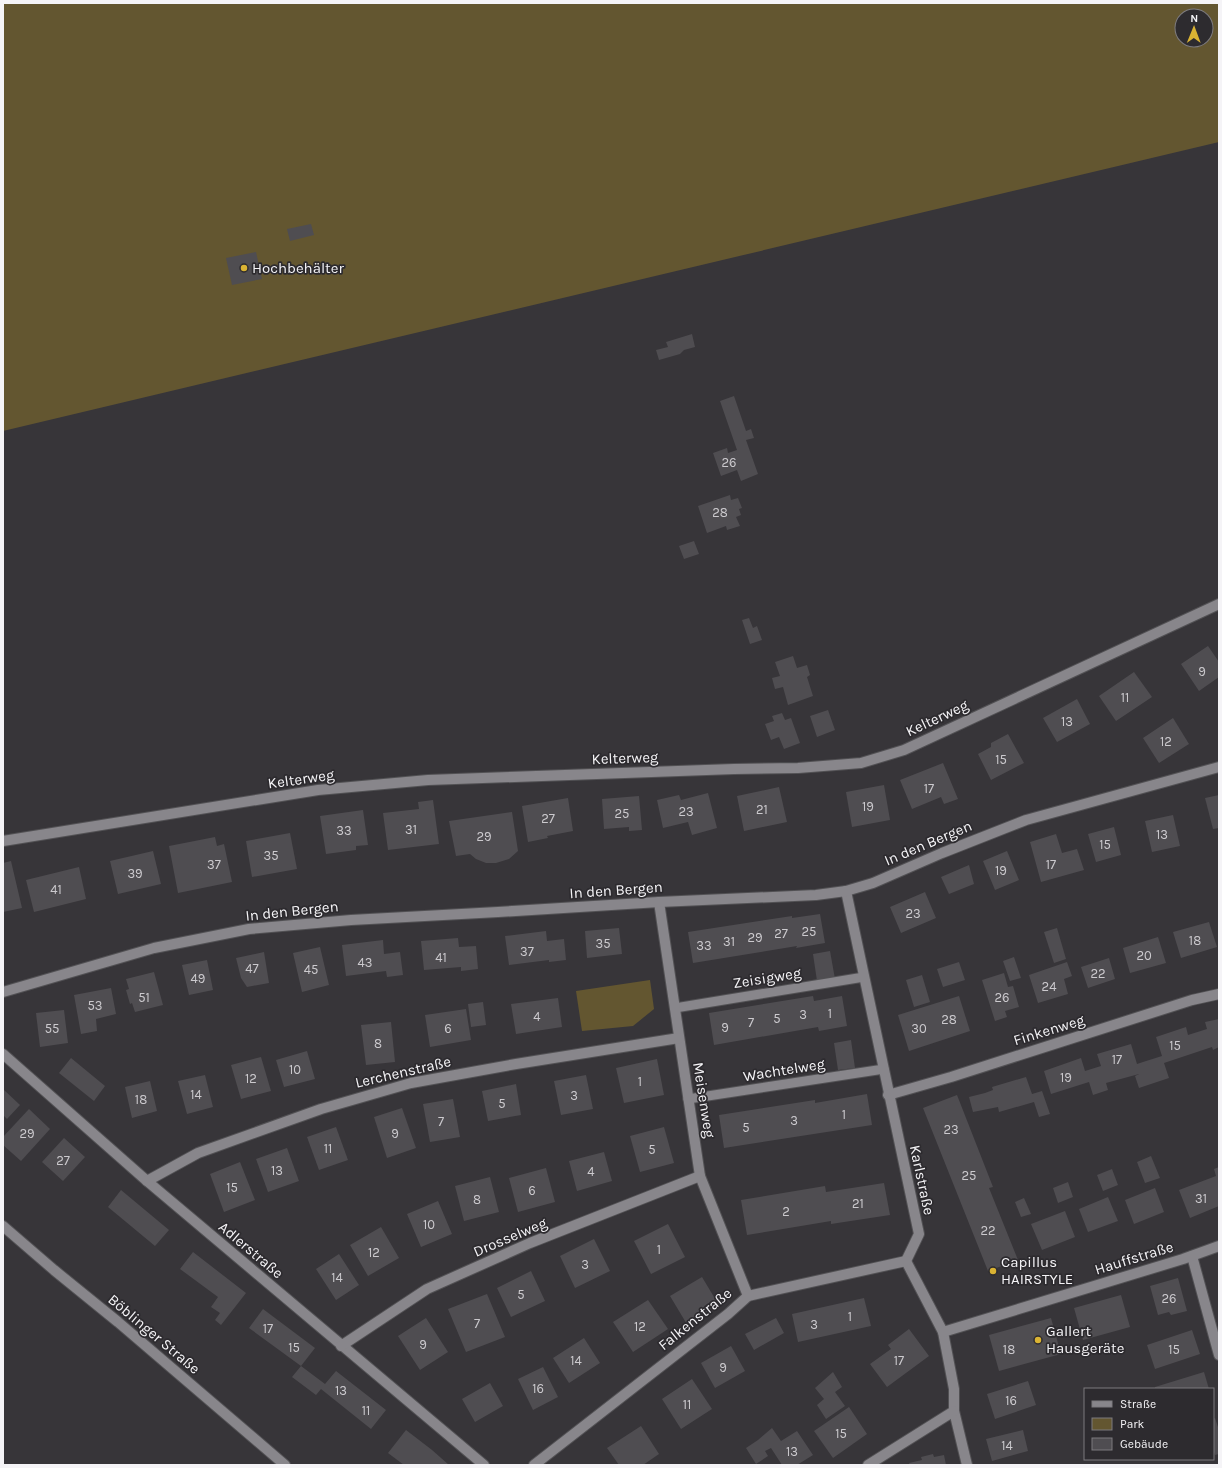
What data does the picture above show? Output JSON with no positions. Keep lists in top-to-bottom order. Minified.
{"streets":{"street":["Kelterweg","In den Bergen","Finkenweg","Lerchenstraße","Meisenweg","Karlstraße","Drosselweg","Adlerstraße","Hauffstraße","Falkenstraße","Böblinger Straße"],"lane":["Zeisigweg","Wachtelweg"]},"crossings":[["In den Bergen","Meisenweg"],["In den Bergen","Karlstraße"],["Zeisigweg","Meisenweg"],["Zeisigweg","Karlstraße"],["Finkenweg","Karlstraße"],["Wachtelweg","Meisenweg"],["Wachtelweg","Karlstraße"],["Lerchenstraße","Meisenweg"],["Lerchenstraße","Adlerstraße"],["Meisenweg","Drosselweg"],["Meisenweg","Falkenstraße"],["Karlstraße","Falkenstraße"],["Drosselweg","Adlerstraße"]],"places":["Hochbehälter","Capillus HAIRSTYLE","Gallert Hausgeräte"],"house_numbers":["26","28","9","11","13","12","15","17","19","21","23","25","27","31","33","13","29","15","35","37","17","19","39","41","23","25","27","29","18","31","35","33","37","20","41","43","47","45","22","49","24","51","26","53","1","3","4","5","28","7","9","55","6","30","8","15","17","10","19","12","1","14","3","18","5","1","3","7","5","23","29","9","11","5","27","13","4","25","15","6","31","8","21","2","10","22","1","12","3","14","5","26","1","7","3","12","17","9","15","18","15","14","17","9","16","13","16","11","11","15","14","13"],"legend":["Straße","Park","Gebäude"],"north":"top"}
